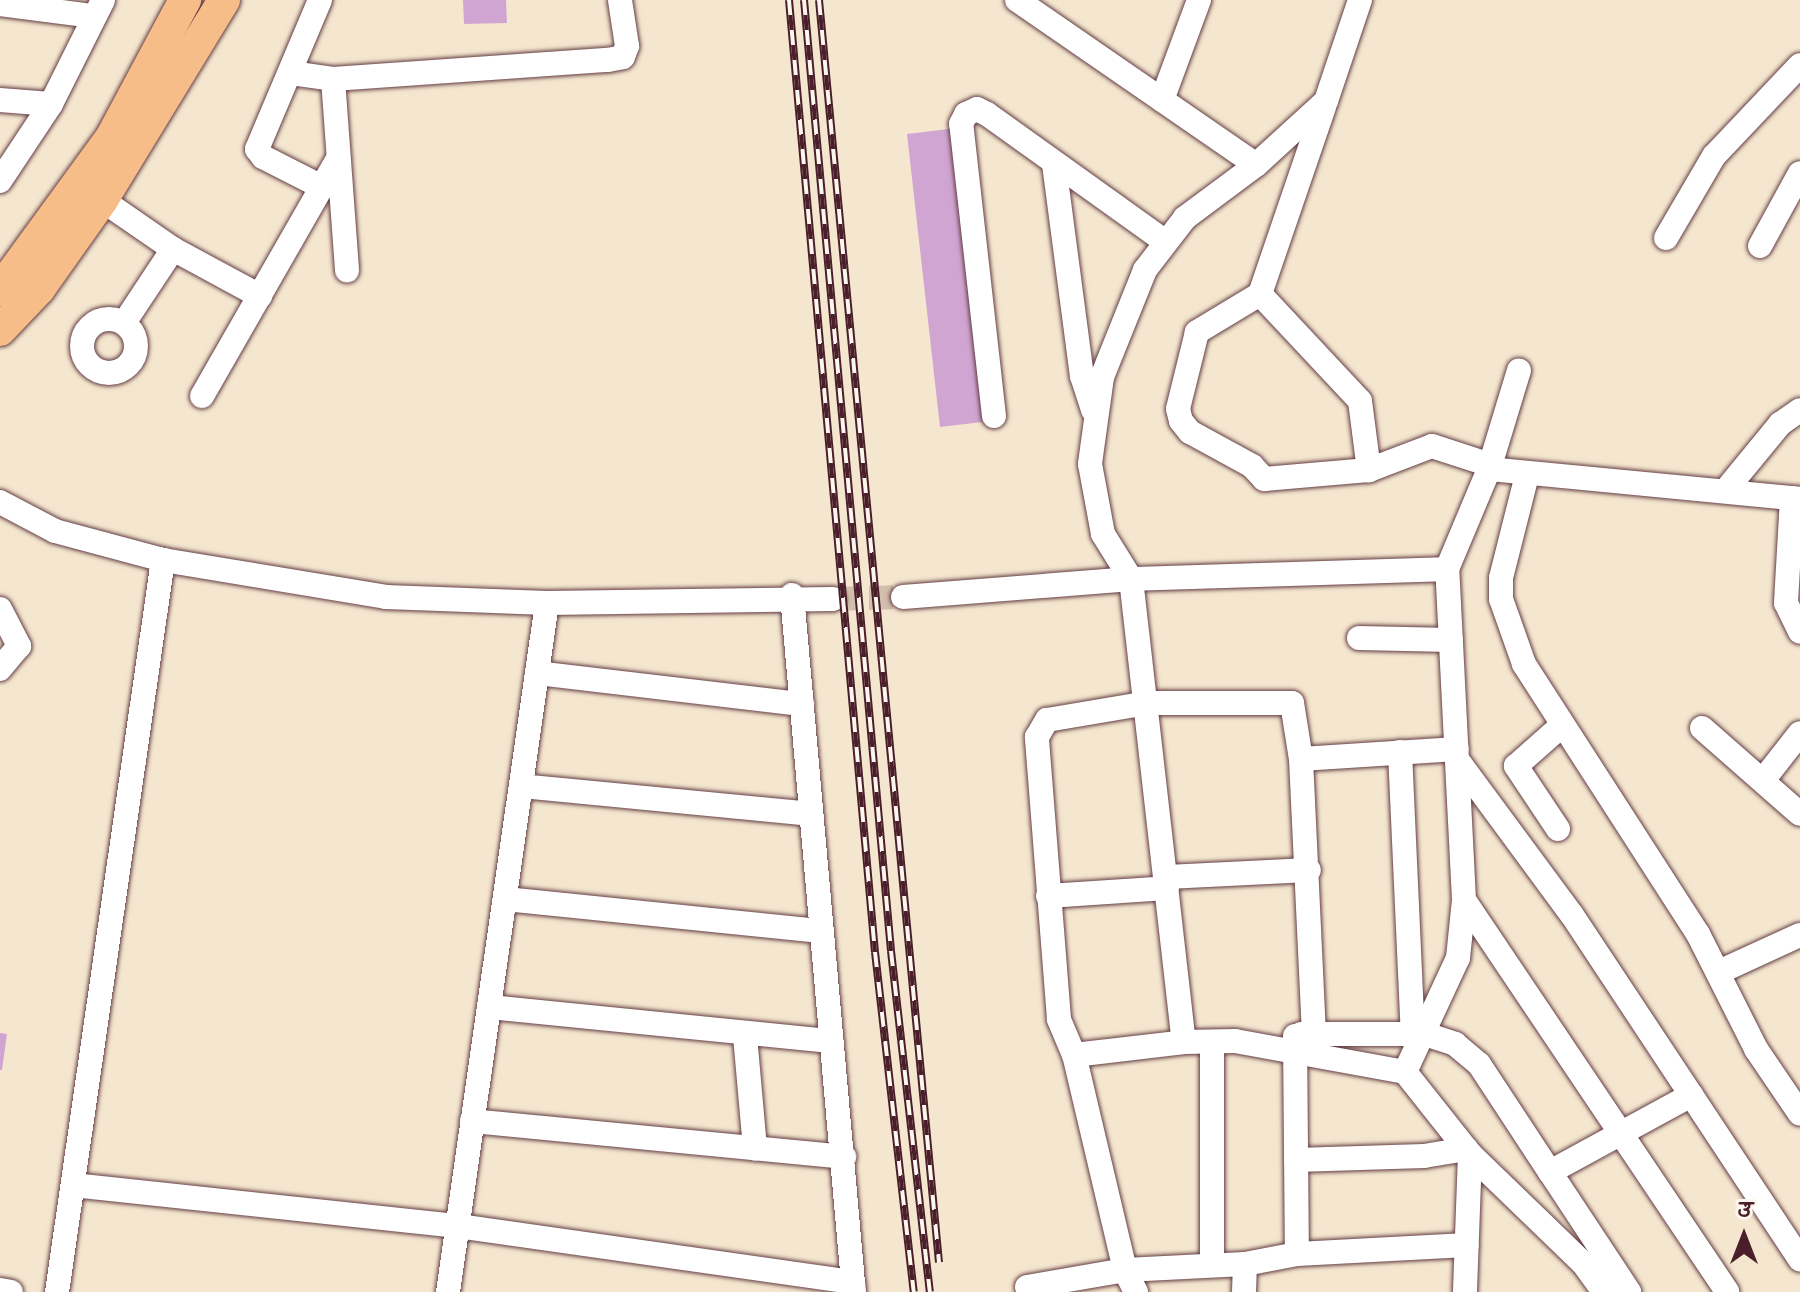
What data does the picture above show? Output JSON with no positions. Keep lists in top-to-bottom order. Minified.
{"north":"top"}
